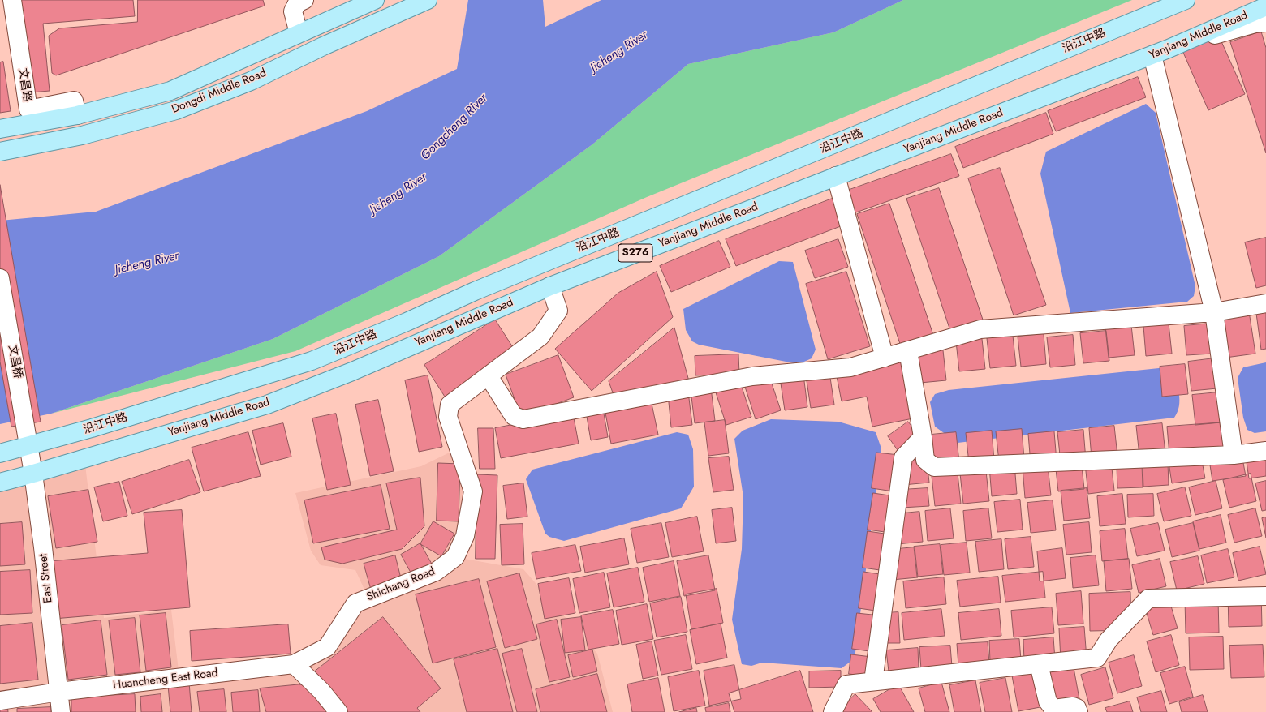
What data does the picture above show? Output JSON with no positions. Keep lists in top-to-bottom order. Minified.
{"streets":{"main road":["Yanjiang Middle Road","沿江中路","Dongdi Middle Road","S276"],"street":["文昌路","文昌桥","East Street","Shichang Road","Huancheng East Road"]},"crossings":[["Yanjiang Middle Road","East Street"],["Yanjiang Middle Road","Shichang Road"],["沿江中路","文昌桥"],["沿江中路","East Street"],["文昌路","Dongdi Middle Road"],["文昌桥","East Street"],["East Street","Huancheng East Road"],["Shichang Road","Huancheng East Road"]],"water":["Jicheng River","Gongcheng River"]}
